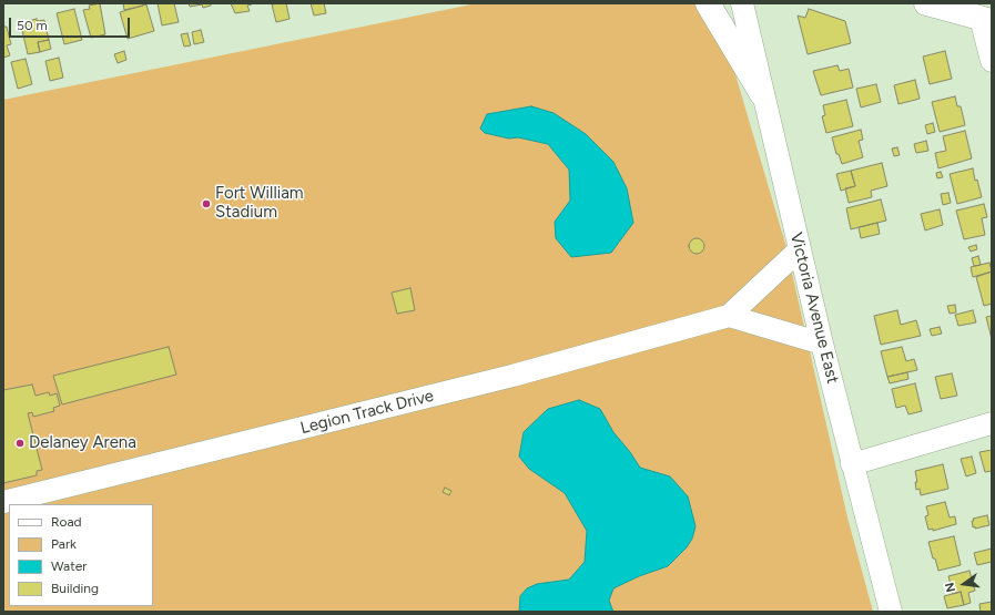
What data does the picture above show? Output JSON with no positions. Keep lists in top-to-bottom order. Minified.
{"streets":{"street":["Victoria Avenue East","Legion Track Drive"]},"crossings":[["Victoria Avenue East","Legion Track Drive"]],"places":["Fort William Stadium","Delaney Arena"],"legend":["Road","Park","Water","Building"],"scale_bar":"50 m","north":"left"}
